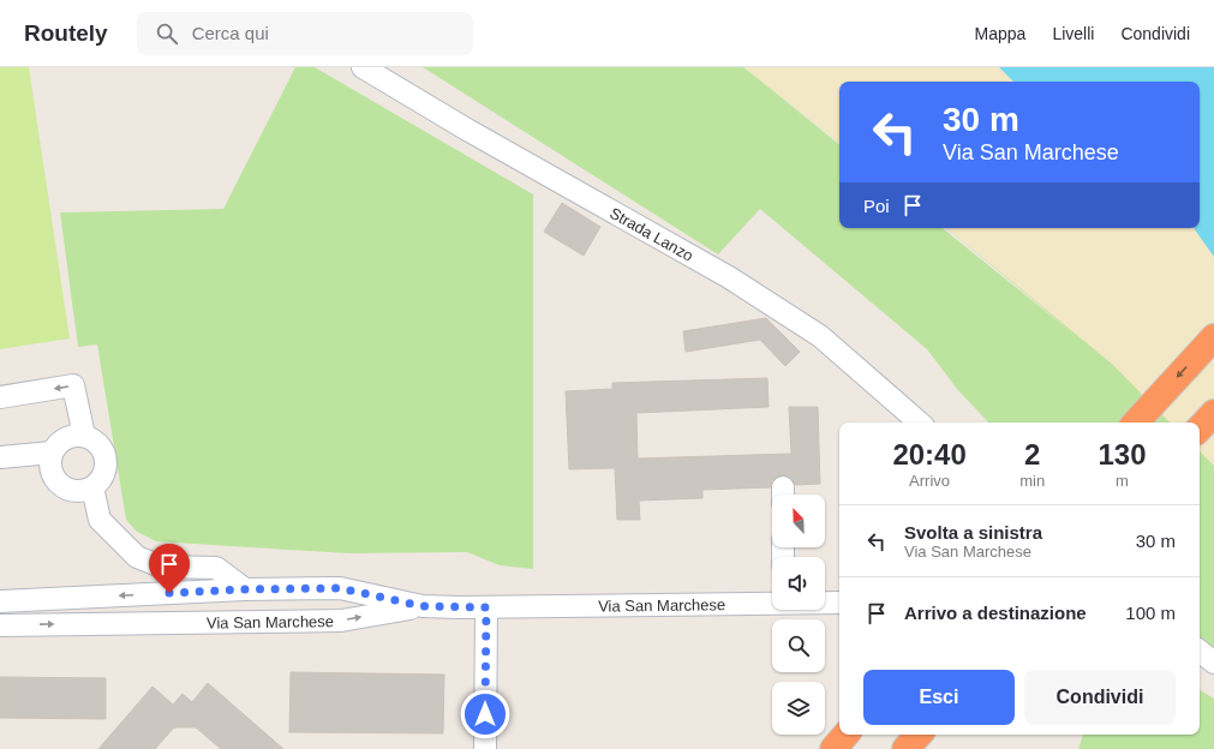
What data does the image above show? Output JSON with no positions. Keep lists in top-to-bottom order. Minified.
{"streets":{"street":["Strada Lanzo","Via San Marchese"]},"north":"top left","page":{"header":"Routely","search":"Cerca qui","nav":["Mappa","Livelli","Condividi"],"turn":["30 m","Via San Marchese"],"then":"Poi","eta":["20:40","Arrivo","2","min","130","m"],"list":[{"name":"Svolta a sinistra","note":"Via San Marchese","value":"30 m"},{"name":"Arrivo a destinazione","value":"100 m"}],"buttons":["Esci","Condividi"]}}
